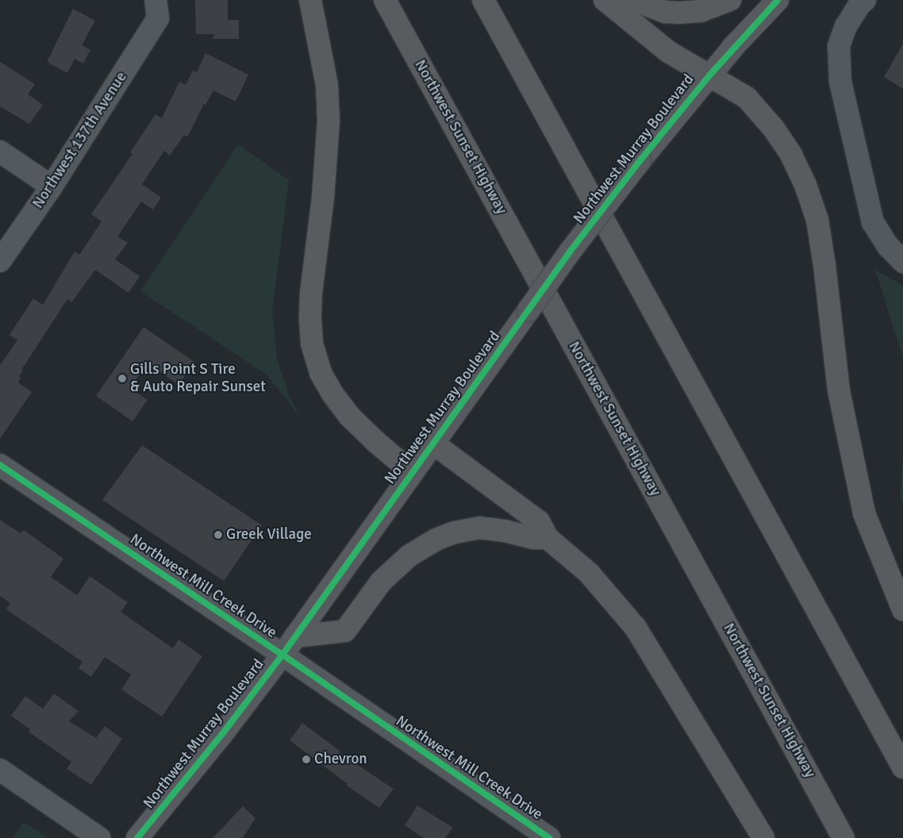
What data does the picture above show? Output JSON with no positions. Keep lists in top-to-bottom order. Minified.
{"streets":{"highway":["Northwest Sunset Highway"],"main road":["Northwest Murray Boulevard"],"street":["Northwest 137th Avenue","Northwest Mill Creek Drive"]},"crossings":[["Northwest Murray Boulevard","Northwest Mill Creek Drive"]],"places":["Gills Point S Tire & Auto Repair Sunset","Greek Village","Chevron"]}
